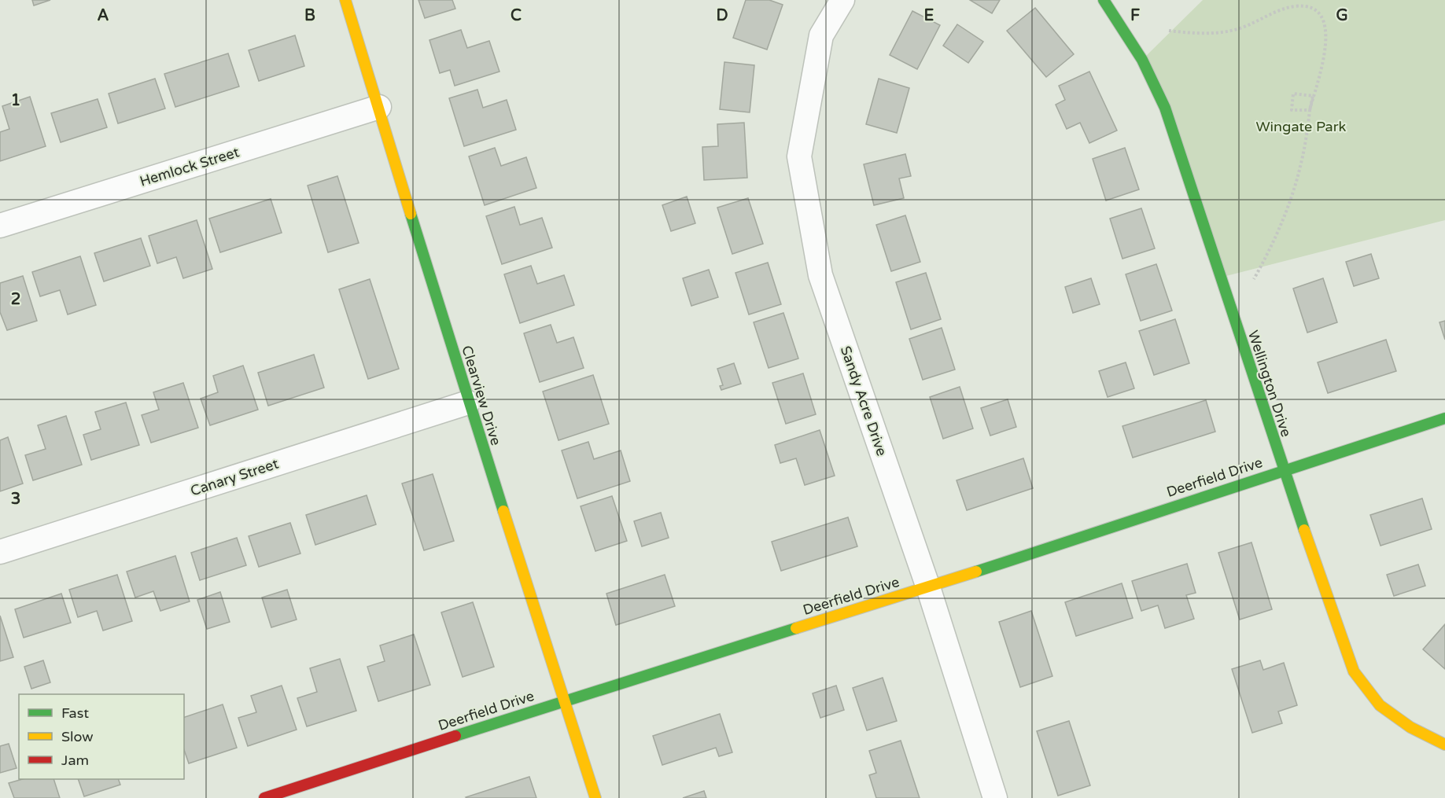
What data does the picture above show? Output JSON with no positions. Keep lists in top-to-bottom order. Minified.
{"streets":{"street":["Hemlock Street","Wellington Drive","Clearview Drive","Sandy Acre Drive","Canary Street","Deerfield Drive"]},"crossings":[["Hemlock Street","Clearview Drive"],["Wellington Drive","Deerfield Drive"],["Clearview Drive","Canary Street"],["Clearview Drive","Deerfield Drive"],["Sandy Acre Drive","Deerfield Drive"]],"parks":["Wingate Park"],"legend":["Fast","Slow","Jam"],"grid":{"columns":["A","B","C","D","E","F","G"],"rows":["1","2","3"]}}
